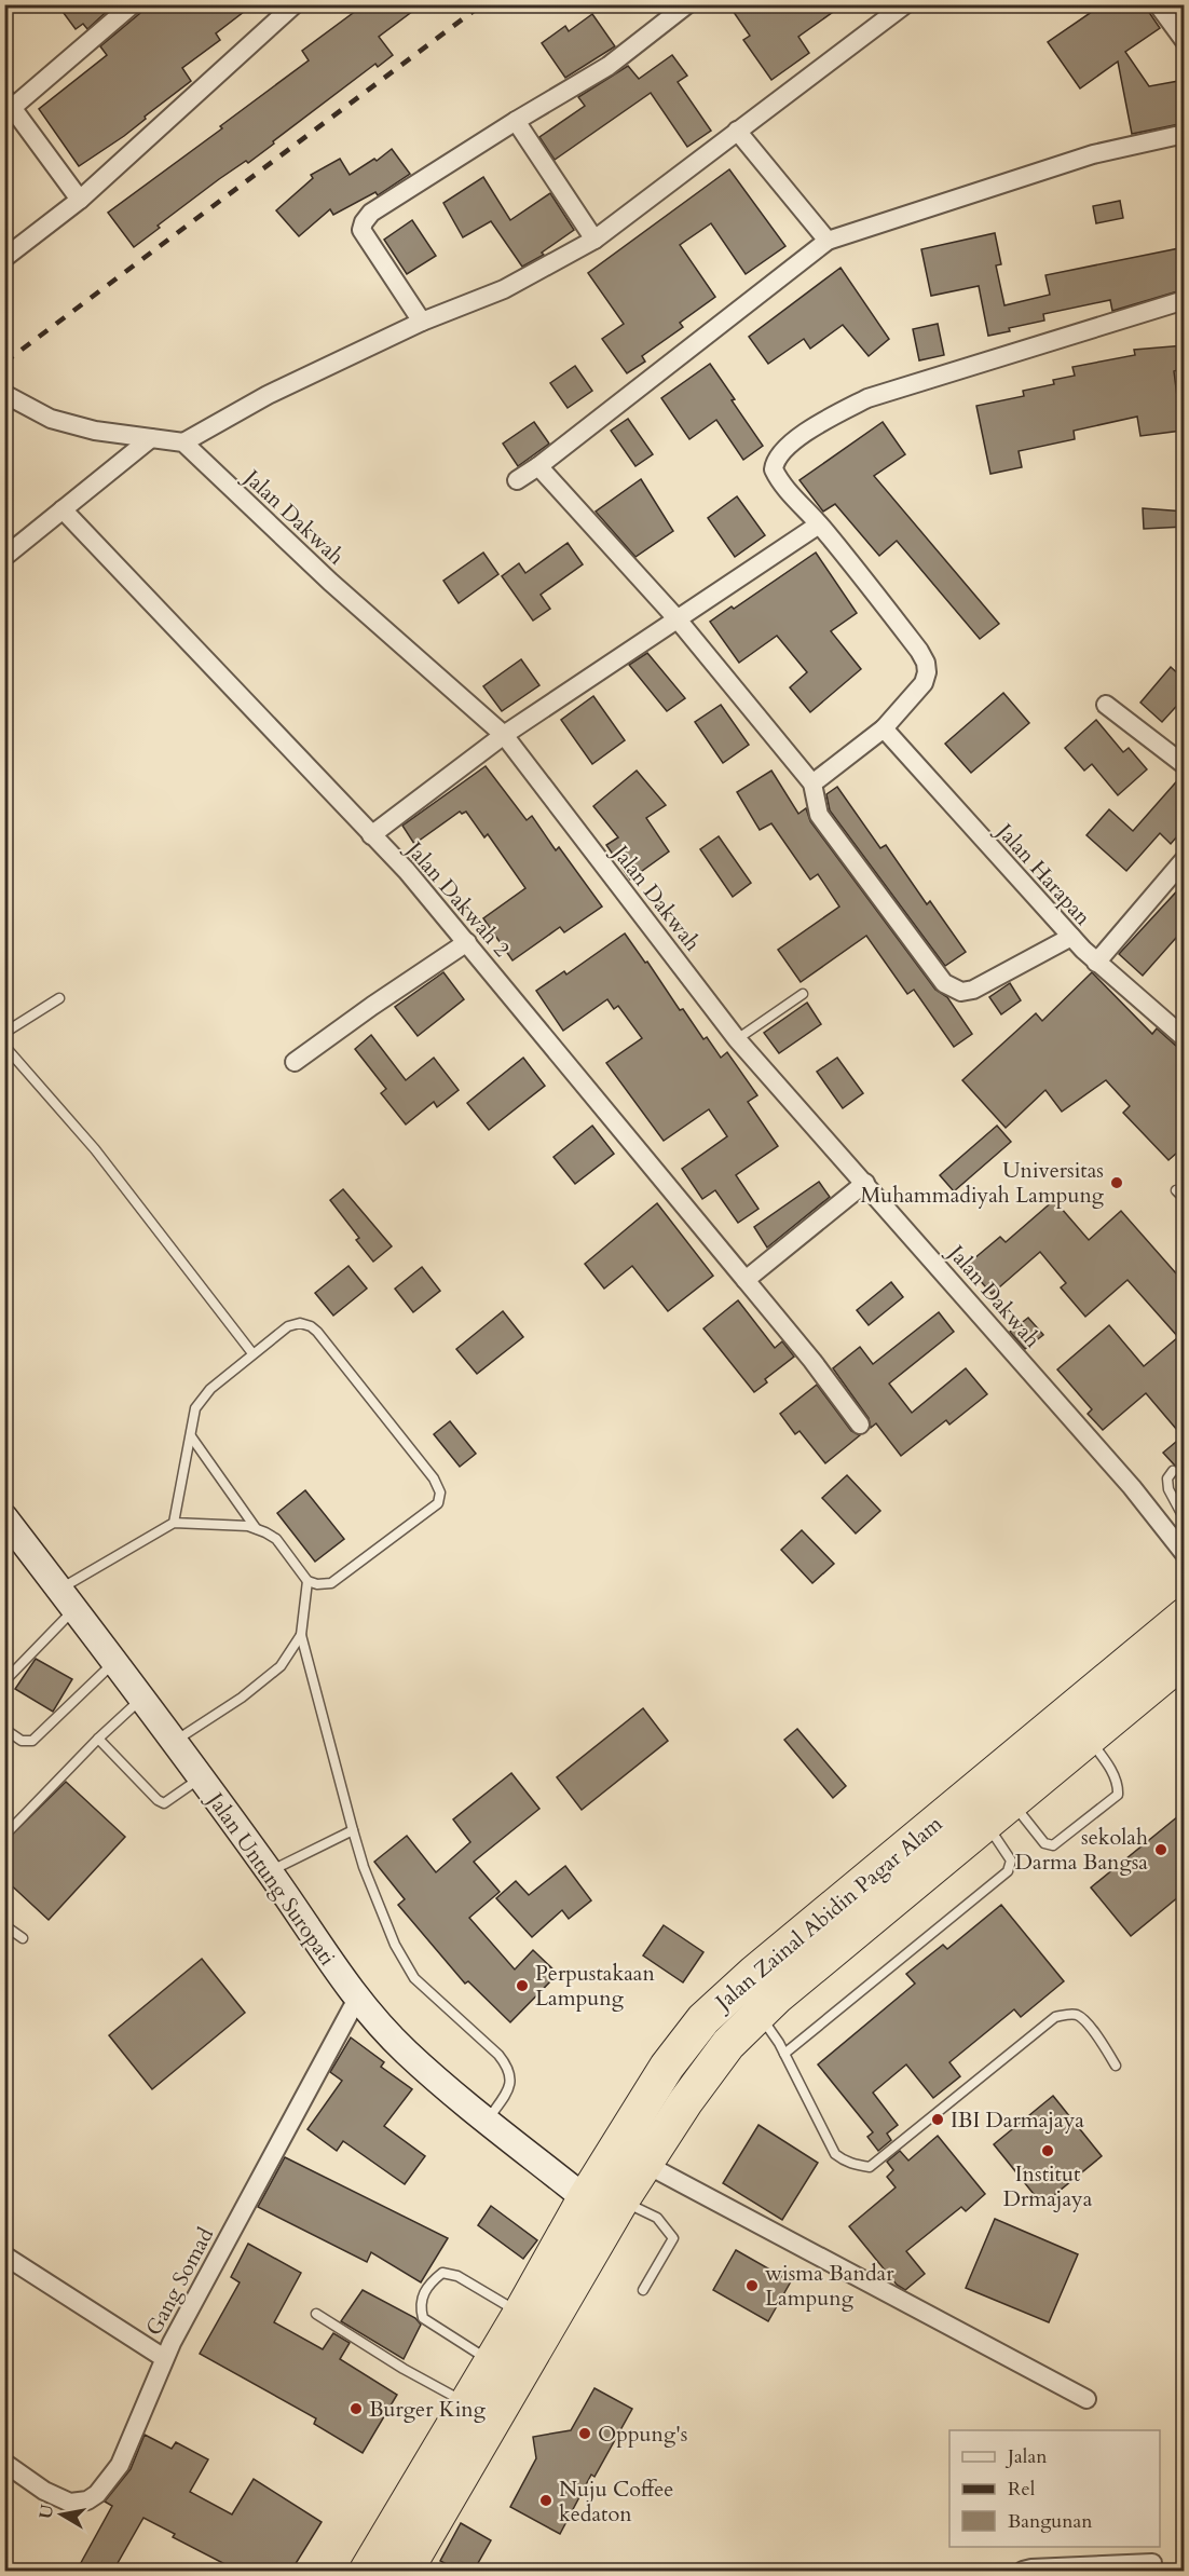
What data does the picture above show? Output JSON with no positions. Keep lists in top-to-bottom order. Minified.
{"streets":{"highway":["Jalan Zainal Abidin Pagar Alam"],"main road":["Jalan Untung Suropati"],"street":["Jalan Dakwah","Jalan Harapan","Jalan Dakwah 2","Gang Somad"]},"crossings":[["Jalan Untung Suropati","Jalan Zainal Abidin Pagar Alam"],["Jalan Untung Suropati","Gang Somad"]],"places":["Universitas Muhammadiyah Lampung","sekolah Darma Bangsa","Perpustakaan Lampung","IBI Darmajaya","Institut Drmajaya","wisma Bandar Lampung","Burger King","Oppung's","Nuju Coffee kedaton"],"legend":["Jalan","Rel","Bangunan"],"north":"left"}
